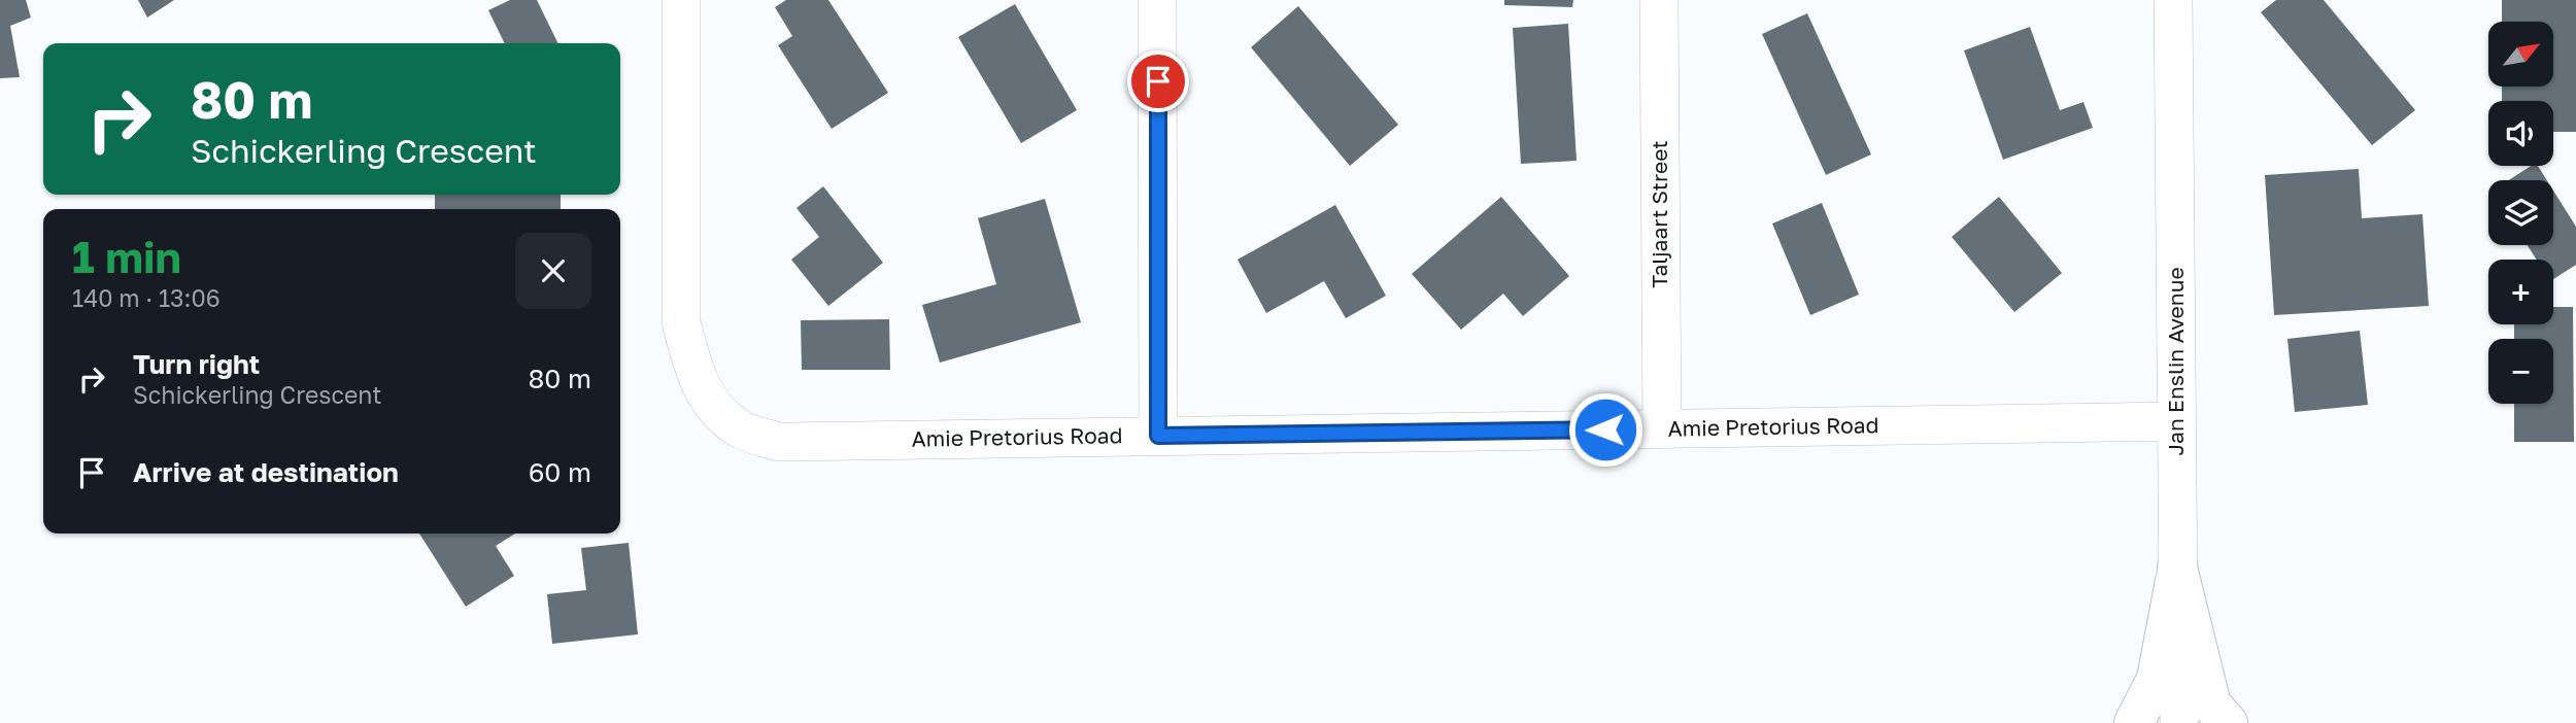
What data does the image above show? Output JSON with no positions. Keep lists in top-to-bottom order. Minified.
{"streets":{"street":["Taljaart Street","Jan Enslin Avenue","Amie Pretorius Road"]},"crossings":[["Taljaart Street","Amie Pretorius Road"],["Jan Enslin Avenue","Amie Pretorius Road"]],"north":"top right","page":{"map_buttons":["+","−"],"turn":["80 m","Schickerling Crescent"],"heading":["1 min","140 m · 13:06"],"list":[{"name":"Turn right","note":"Schickerling Crescent","value":"80 m"},{"name":"Arrive at destination","value":"60 m"}]}}
